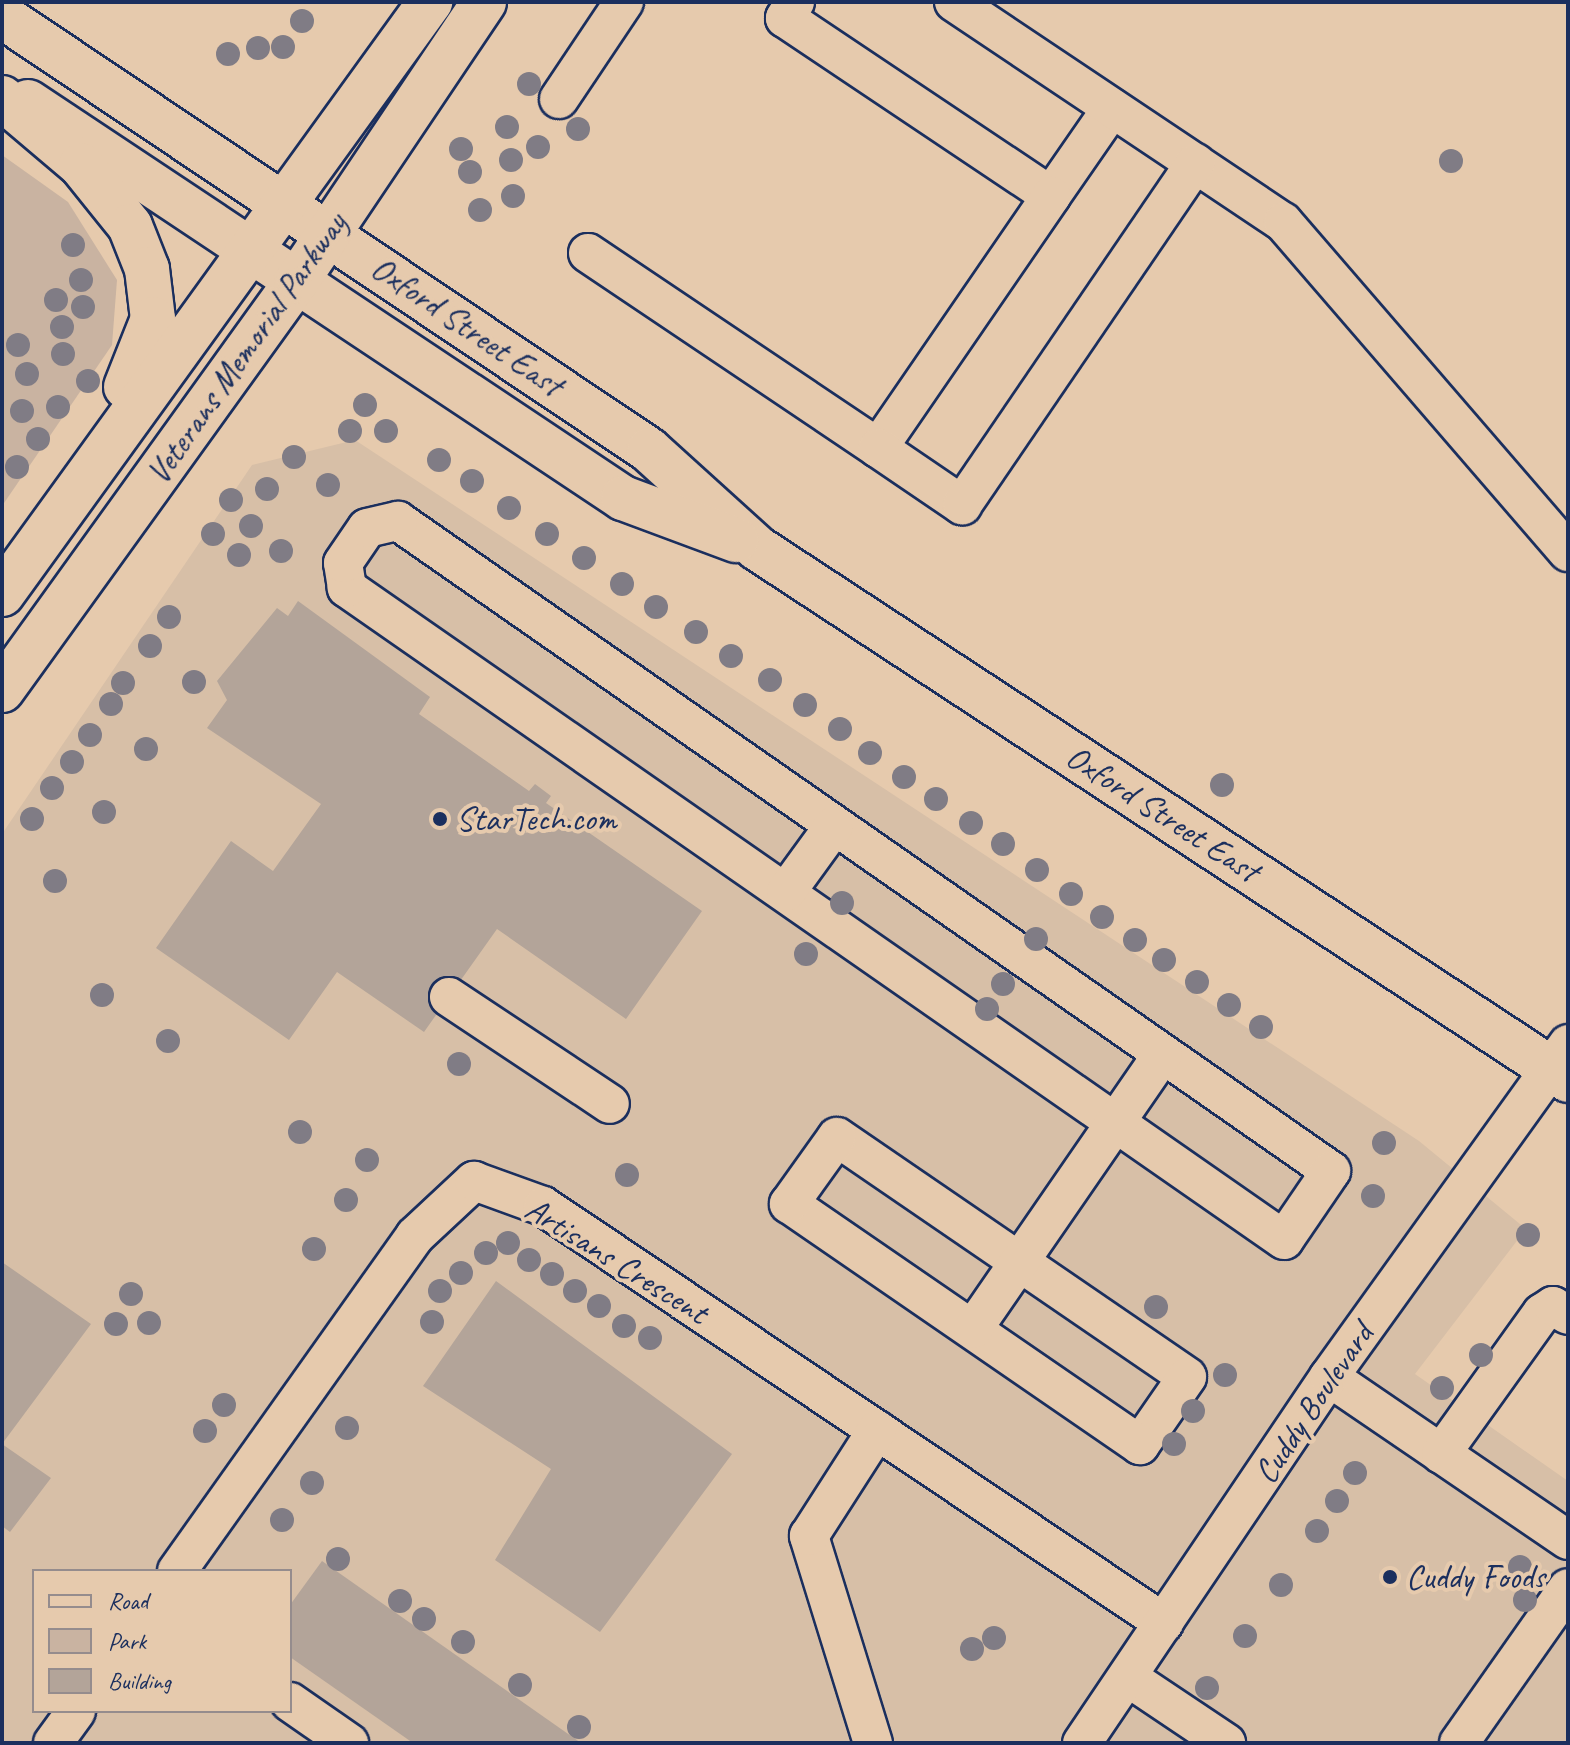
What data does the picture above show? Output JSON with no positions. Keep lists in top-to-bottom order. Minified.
{"streets":{"main road":["Oxford Street East","Veterans Memorial Parkway"],"street":["Artisans Crescent","Cuddy Boulevard"]},"crossings":[["Oxford Street East","Veterans Memorial Parkway"],["Oxford Street East","Cuddy Boulevard"],["Artisans Crescent","Cuddy Boulevard"]],"places":["StarTech.com","Cuddy Foods"],"legend":["Road","Park","Building"]}
